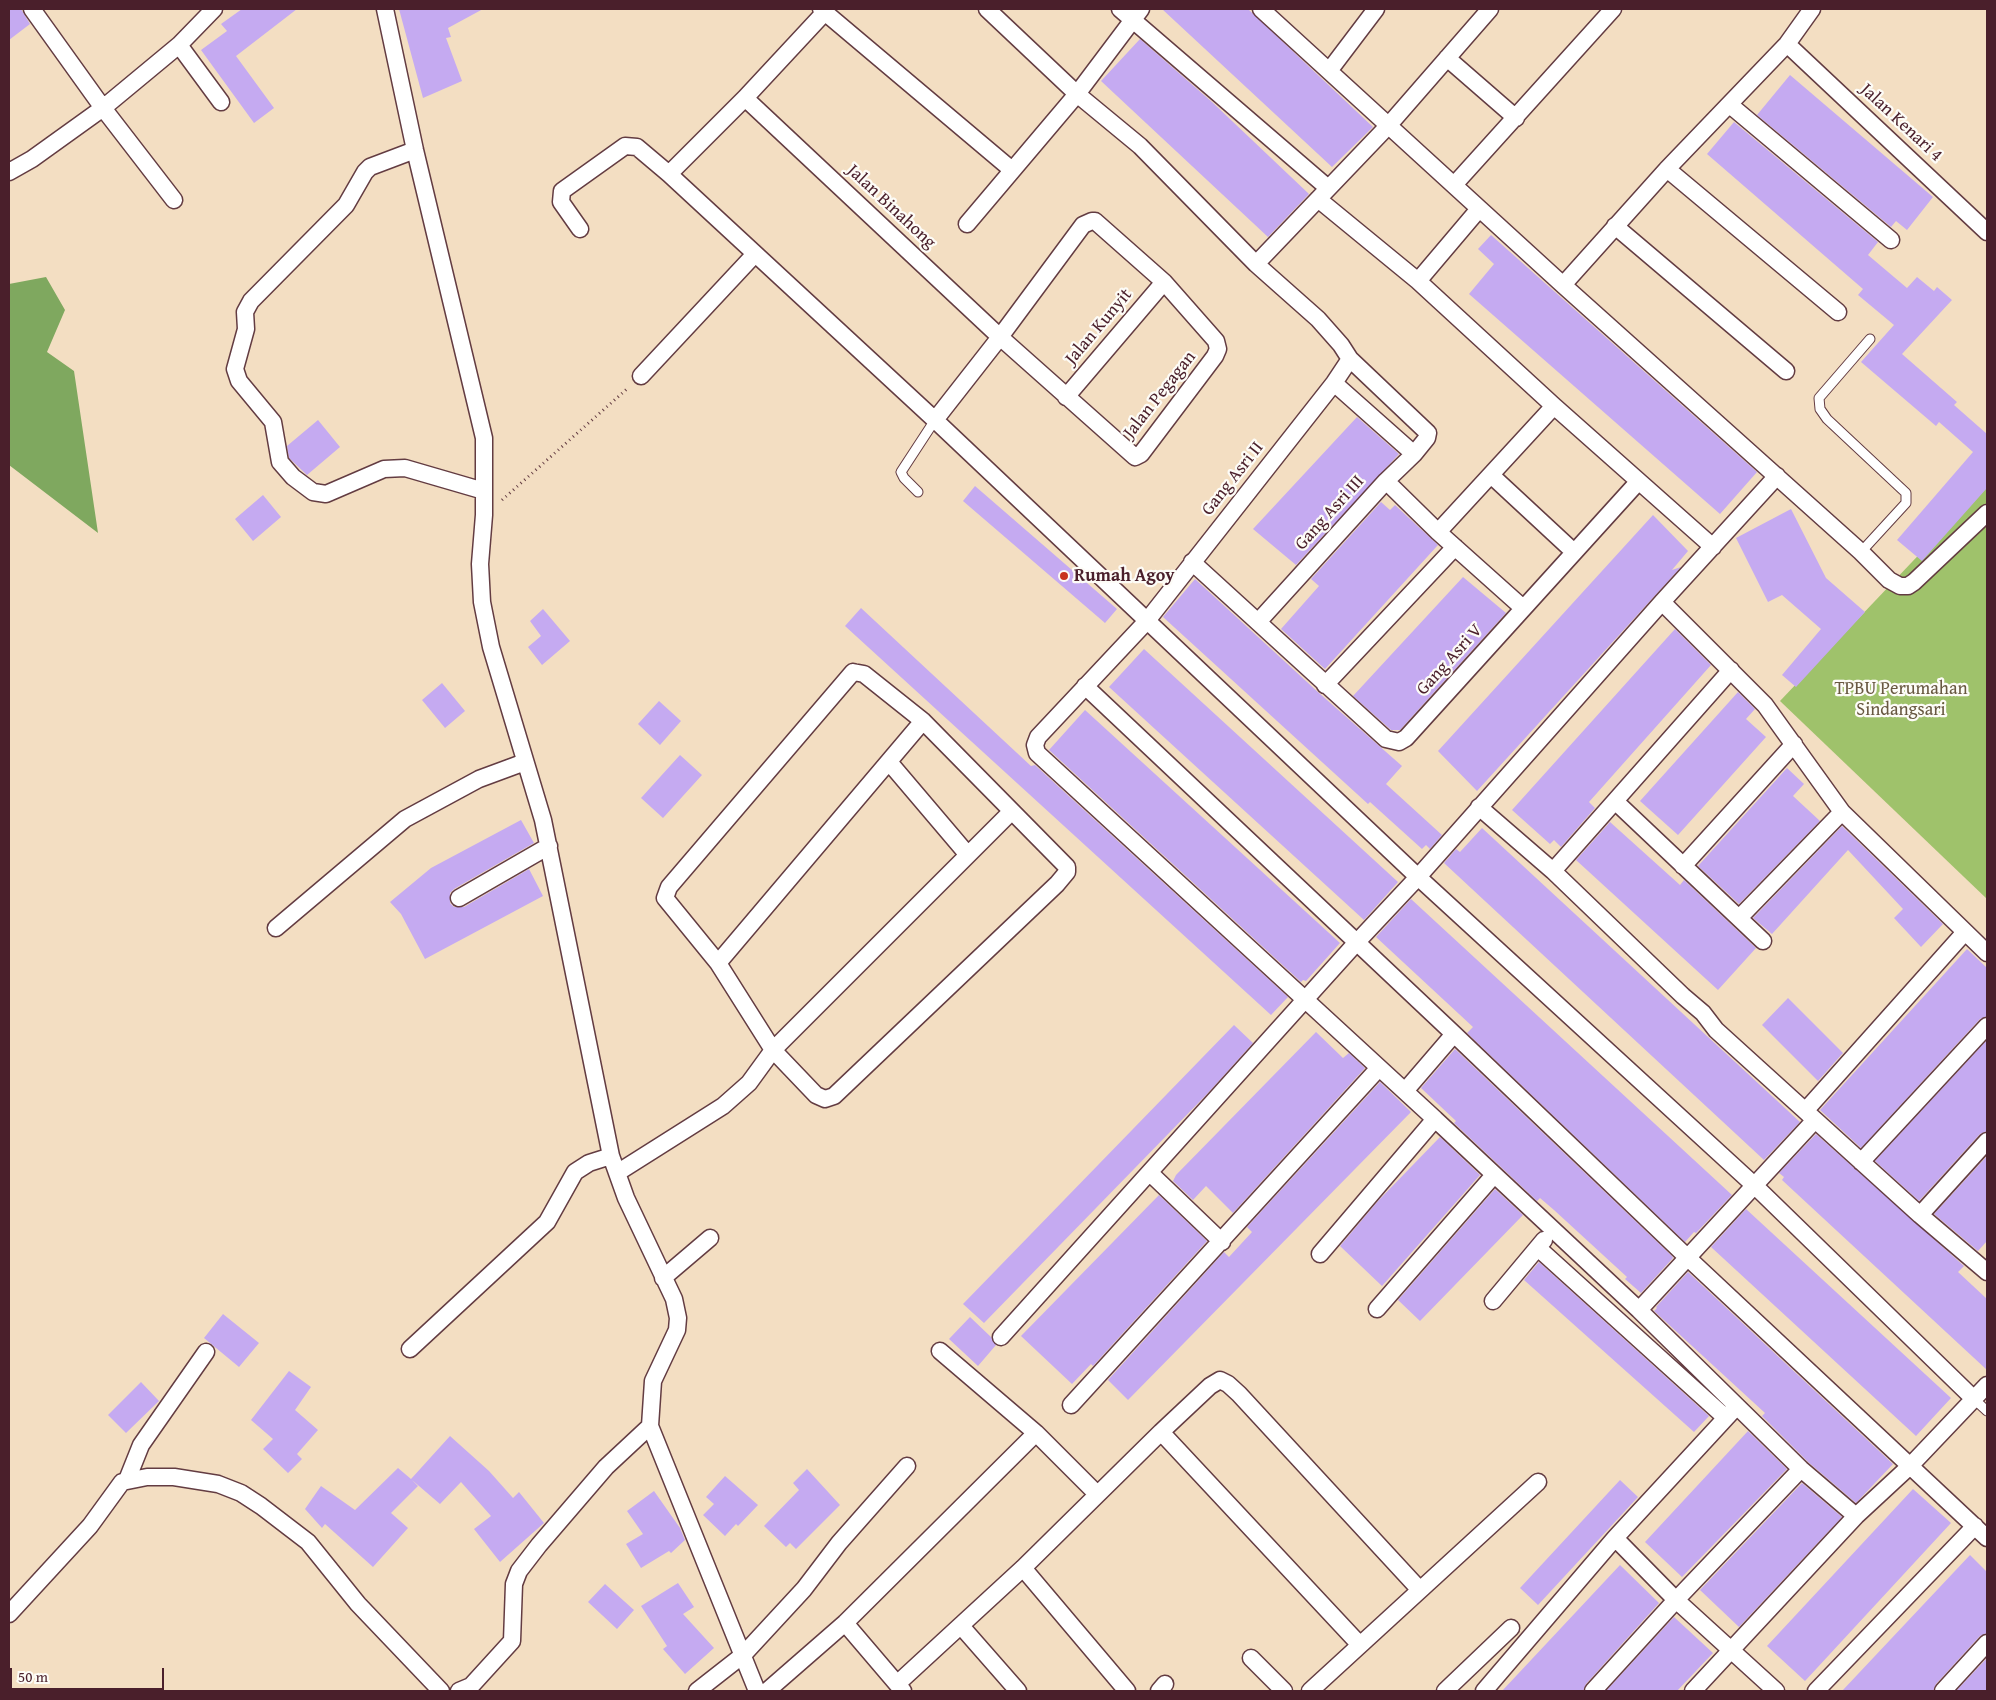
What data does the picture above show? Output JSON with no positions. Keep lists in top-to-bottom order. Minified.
{"streets":{"street":["Jalan Kenari 4","Jalan Binahong","Jalan Kunyit","Jalan Pegagan","Gang Asri II","Gang Asri III","Gang Asri V"]},"crossings":[["Jalan Binahong","Jalan Kunyit"],["Jalan Binahong","Jalan Pegagan"],["Jalan Kunyit","Jalan Pegagan"],["Gang Asri II","Gang Asri III"]],"parks":["TPBU Perumahan Sindangsari"],"places":["Rumah Agoy"],"scale_bar":"50 m"}
